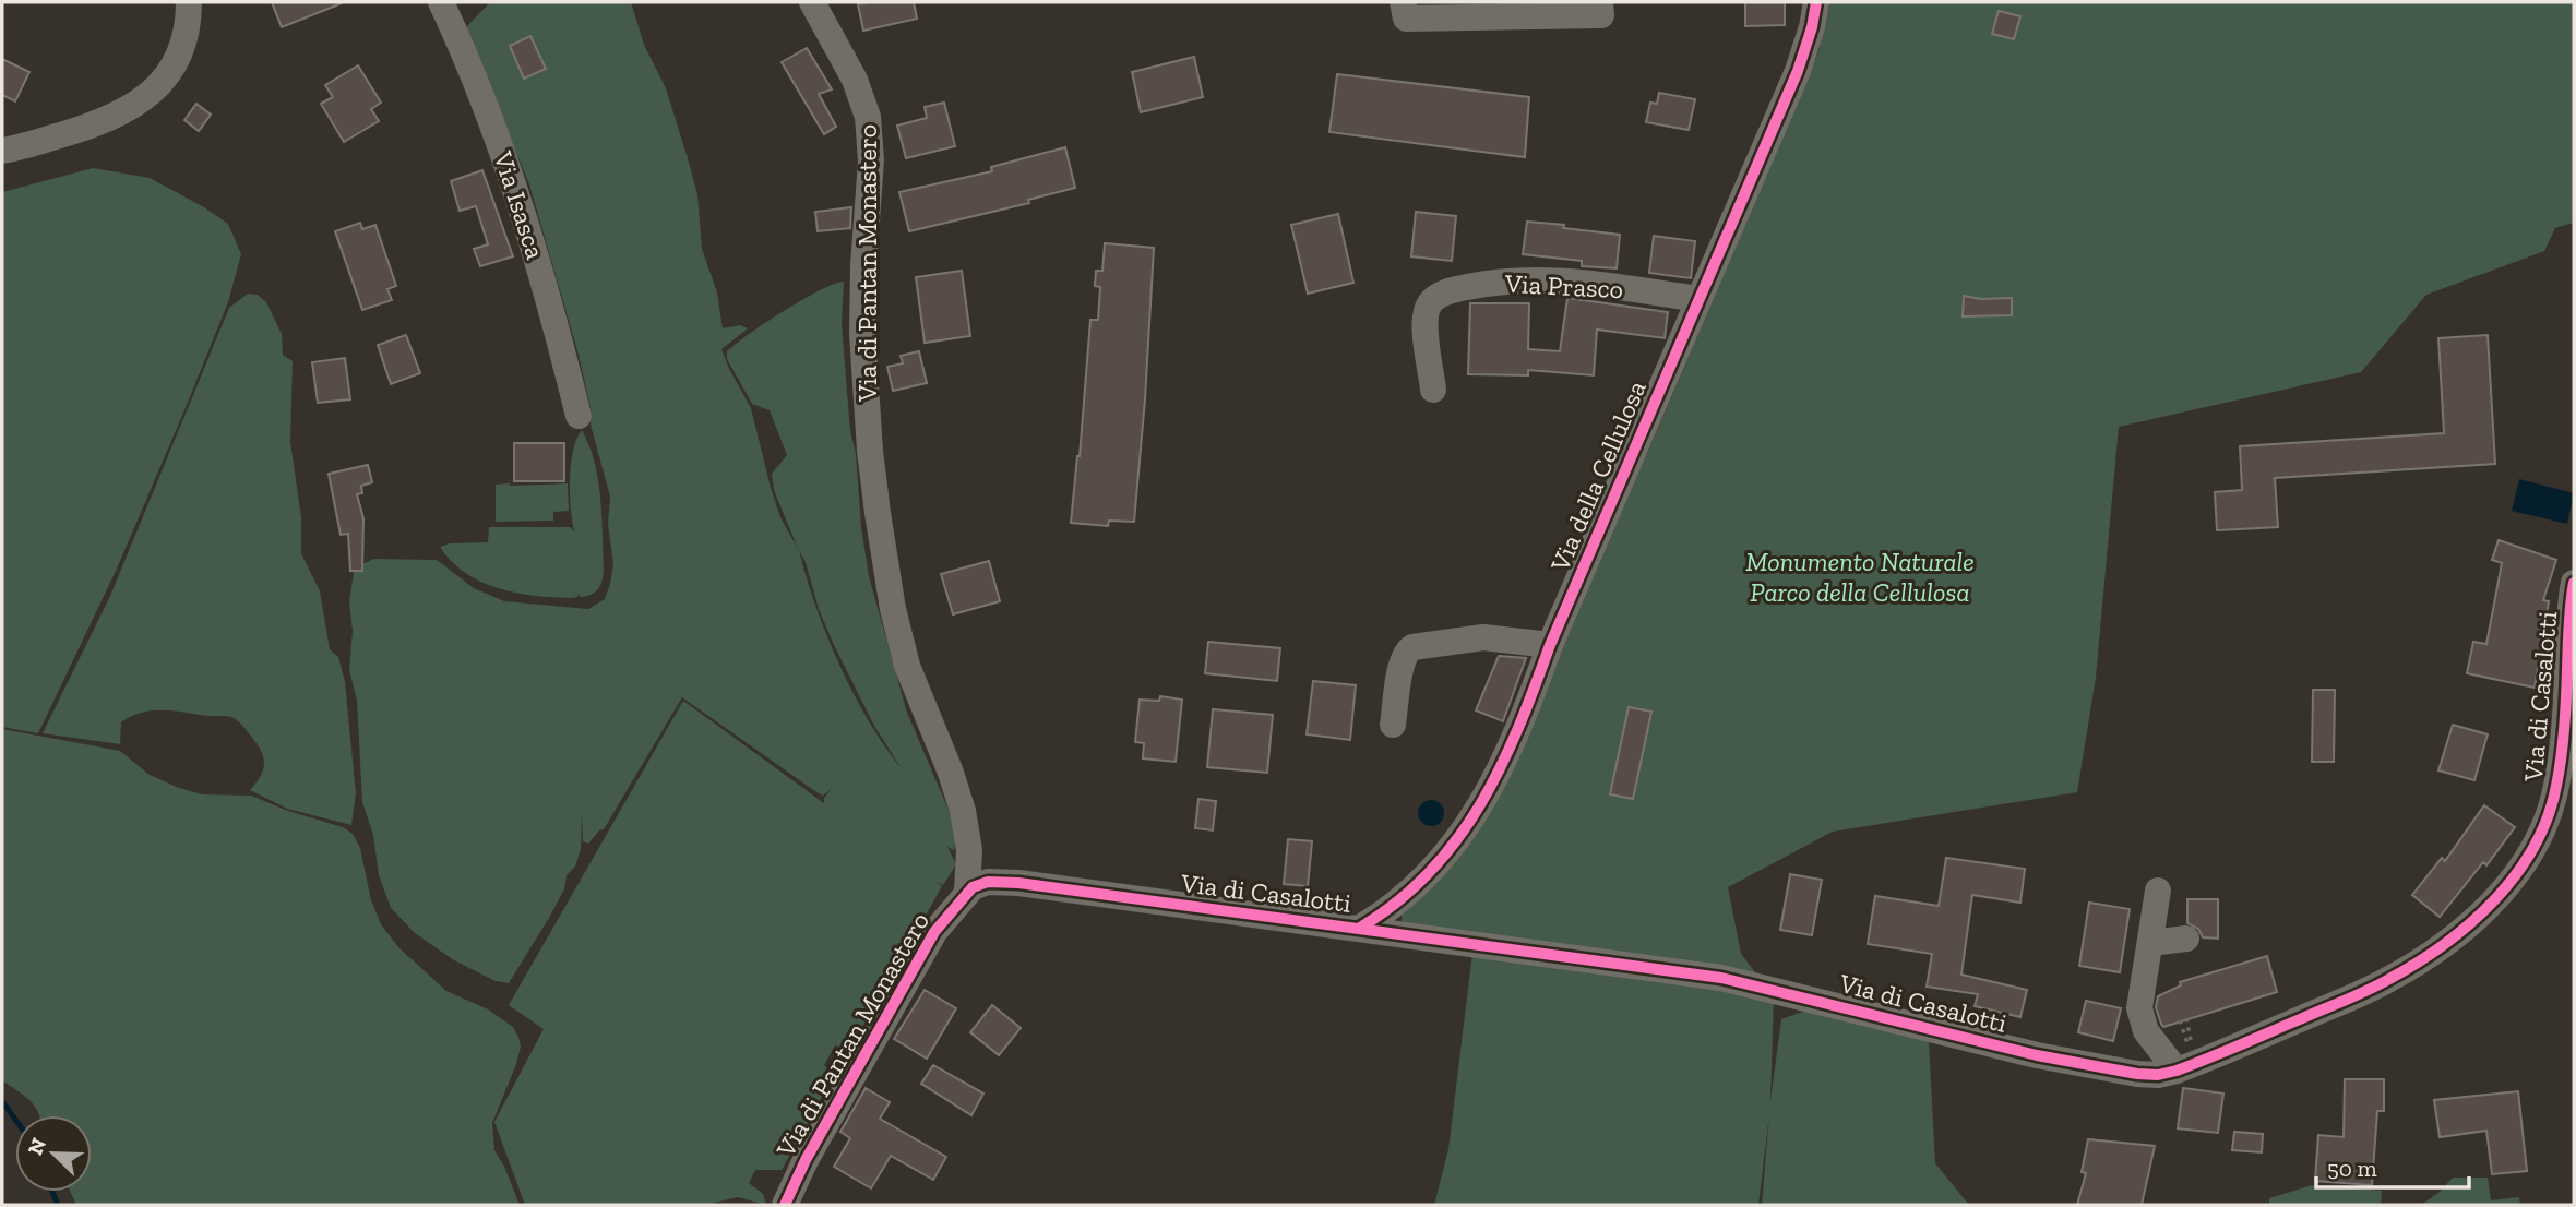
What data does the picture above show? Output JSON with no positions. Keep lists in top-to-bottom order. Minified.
{"streets":{"street":["Via Isasca","Via di Pantan Monastero","Via Prasco","Via della Cellulosa","Via di Casalotti"]},"crossings":[["Via di Pantan Monastero","Via di Casalotti"],["Via Prasco","Via della Cellulosa"],["Via della Cellulosa","Via di Casalotti"]],"parks":["Monumento Naturale Parco della Cellulosa"],"scale_bar":"50 m","north":"top left"}
